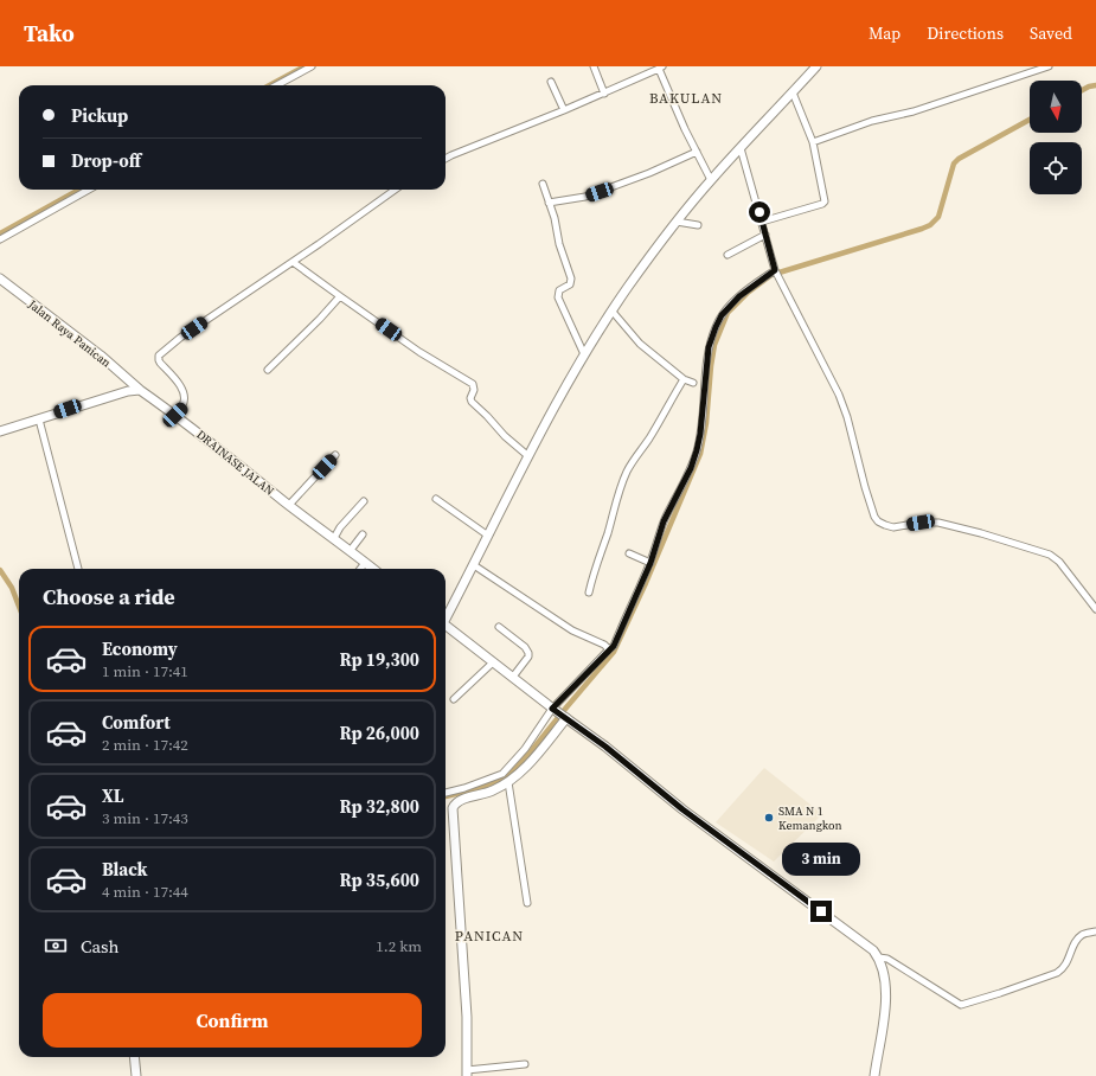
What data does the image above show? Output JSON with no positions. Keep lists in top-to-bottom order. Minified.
{"streets":{"main road":["Jalan Raya Panican","DRAINASE JALAN"]},"crossings":[["Jalan Raya Panican","DRAINASE JALAN"]],"districts":["BAKULAN","PANICAN"],"places":["SMA N 1 Kemangkon"],"north":"bottom","page":{"header":"Tako","nav":["Map","Directions","Saved"],"banner":["Pickup","Drop-off"],"heading":"Choose a ride","list":[{"name":"Economy","note":"1 min · 17:41","value":"Rp 19,300"},{"name":"Comfort","note":"2 min · 17:42","value":"Rp 26,000"},{"name":"XL","note":"3 min · 17:43","value":"Rp 32,800"},{"name":"Black","note":"4 min · 17:44","value":"Rp 35,600"}],"bubble":"3 min","pay":["Cash","1.2 km"],"buttons":"Confirm"}}
